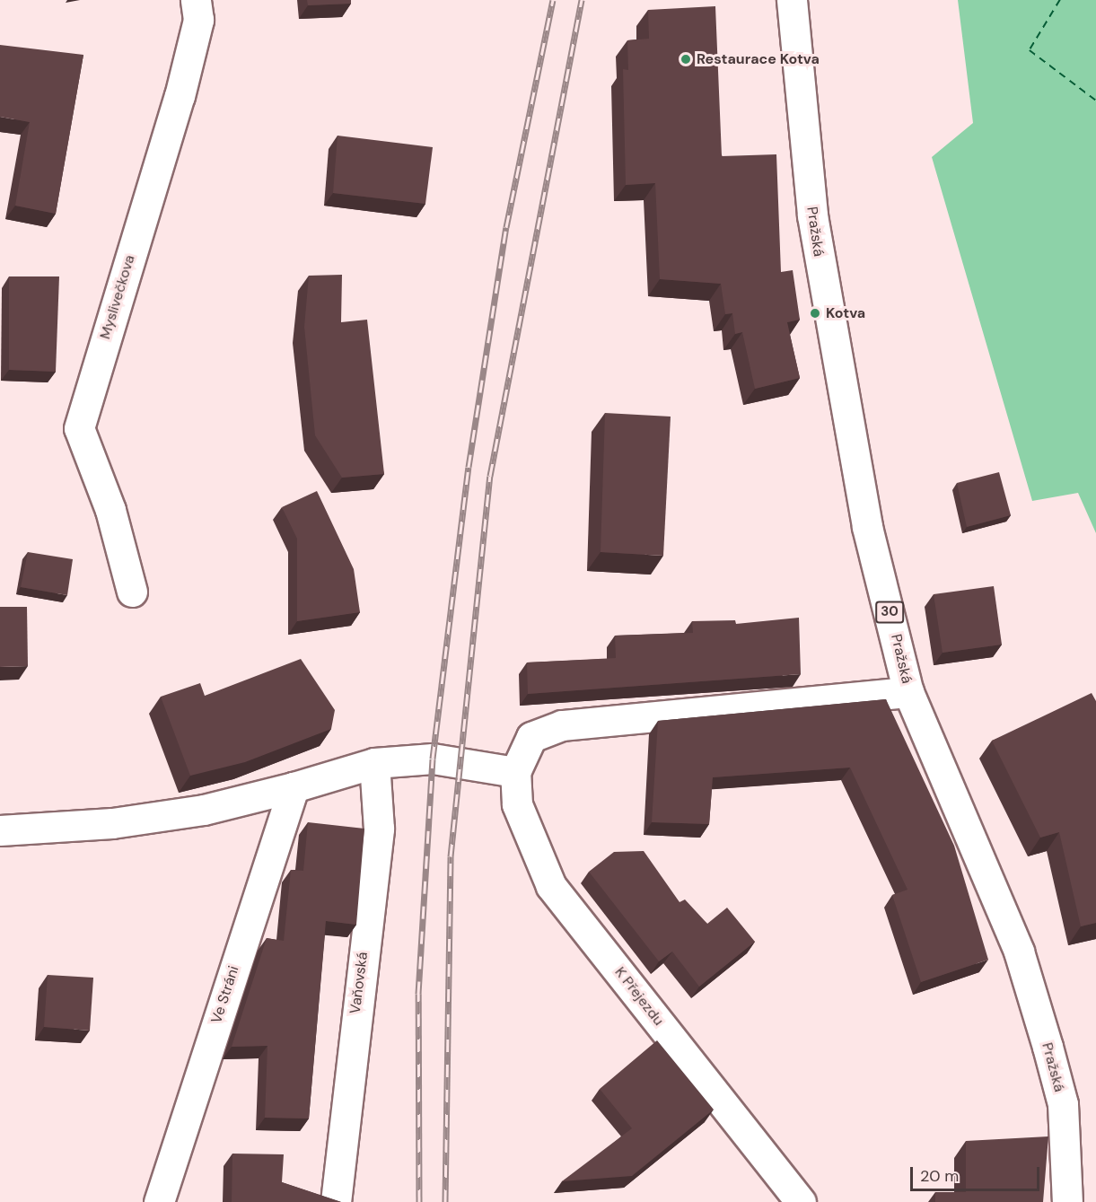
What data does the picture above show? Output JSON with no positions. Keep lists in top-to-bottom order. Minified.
{"streets":{"street":["Pražská","Myslivečkova","30","Vaňovská","Ve Stráni","K Přejezdu"]},"crossings":[["Pražská","K Přejezdu"]],"places":["Restaurace Kotva","Kotva"],"scale_bar":"20 m"}
